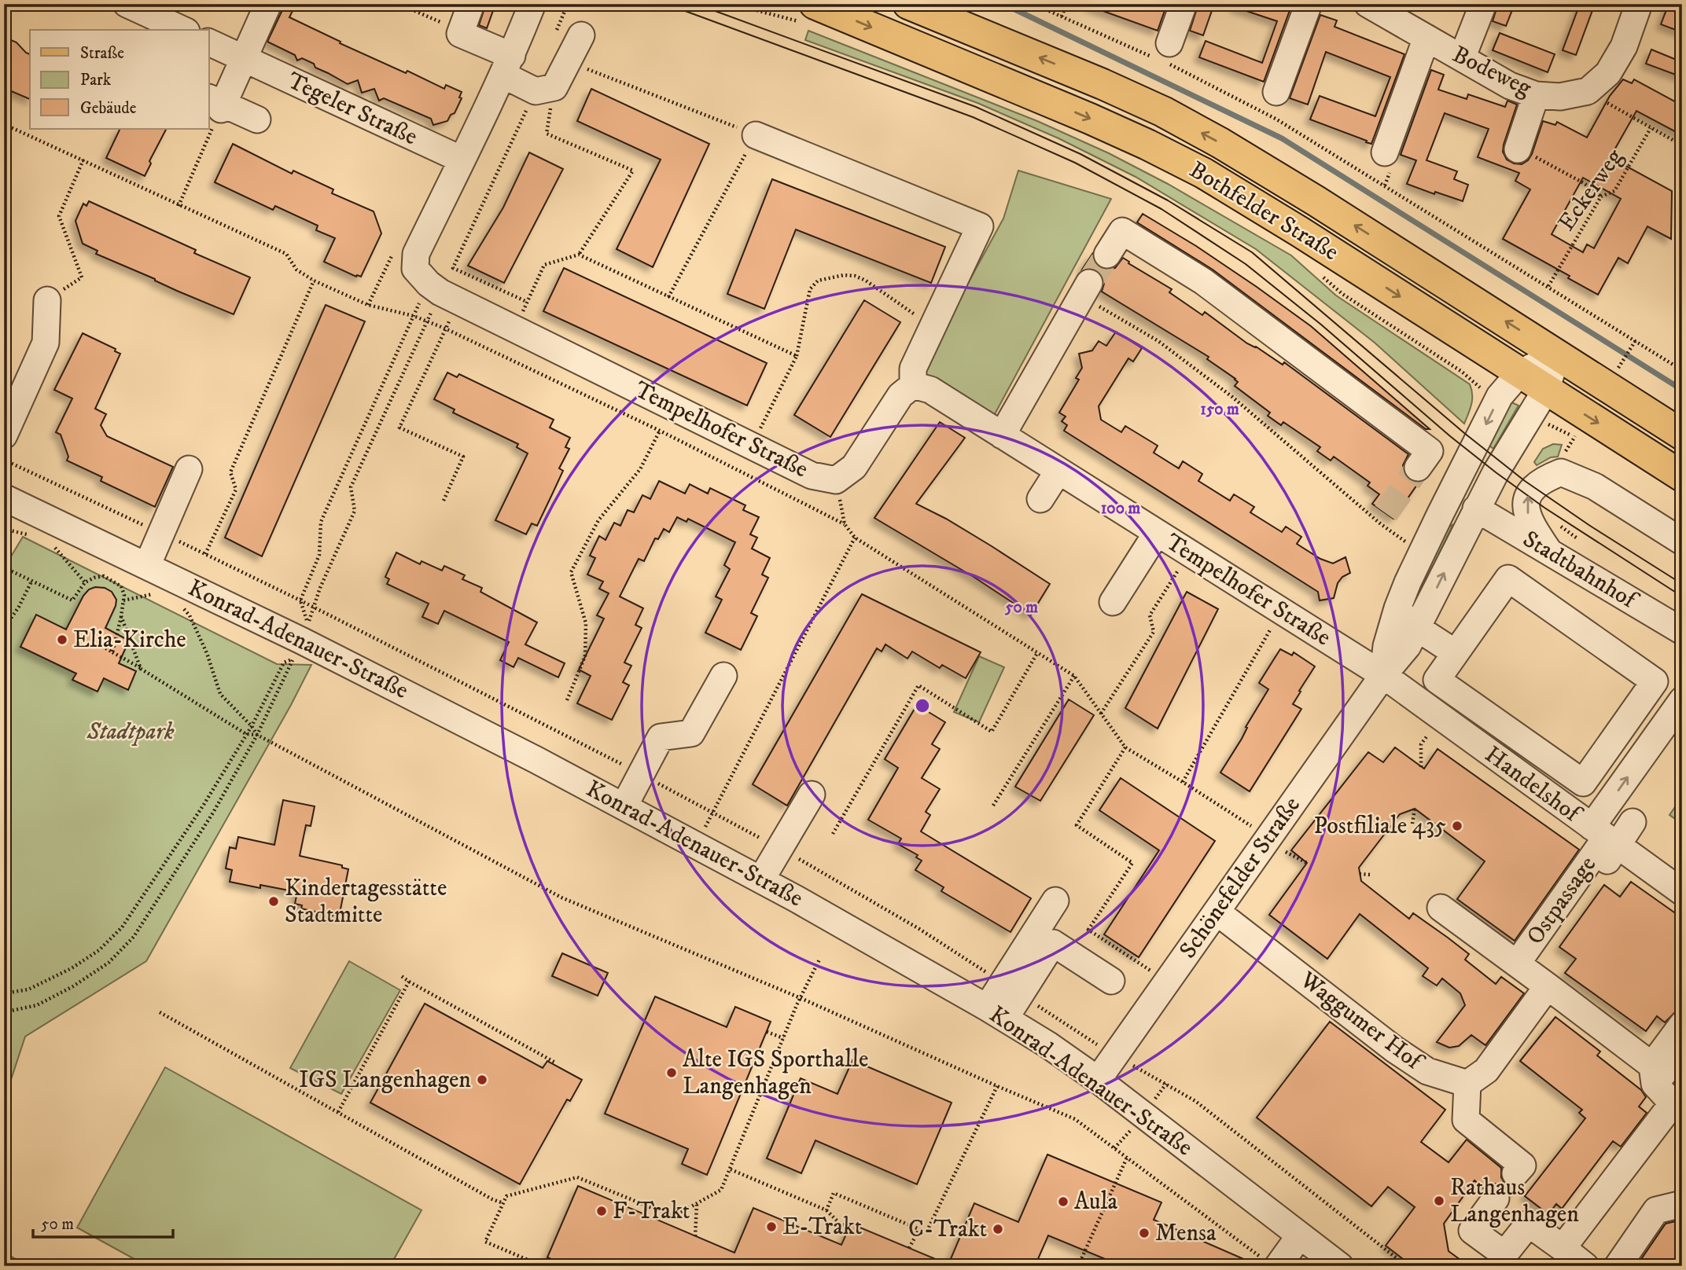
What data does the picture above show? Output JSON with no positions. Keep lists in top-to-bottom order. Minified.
{"streets":{"main road":["Bothfelder Straße"],"street":["Bodeweg","Tegeler Straße","Tempelhofer Straße","Stadtbahnhof","Konrad-Adenauer-Straße","Handelshof","Schönefelder Straße","Ostpassage","Waggumer Hof"],"path":["Eckerweg"]},"crossings":[["Tegeler Straße","Tempelhofer Straße"],["Bothfelder Straße","Schönefelder Straße"],["Tempelhofer Straße","Handelshof"],["Tempelhofer Straße","Schönefelder Straße"],["Stadtbahnhof","Schönefelder Straße"],["Konrad-Adenauer-Straße","Schönefelder Straße"],["Handelshof","Schönefelder Straße"],["Handelshof","Ostpassage"],["Schönefelder Straße","Waggumer Hof"]],"parks":["Stadtpark"],"places":["Elia-Kirche","Postfiliale 435","Kindertagesstätte Stadtmitte","Alte IGS Sporthalle Langenhagen","IGS Langenhagen","Rathaus Langenhagen","Aula","F-Trakt","E-Trakt","C-Trakt","Mensa"],"legend":["Straße","Park","Gebäude"],"scale_bar":"50 m","rings":["150 m","100 m","50 m"]}
